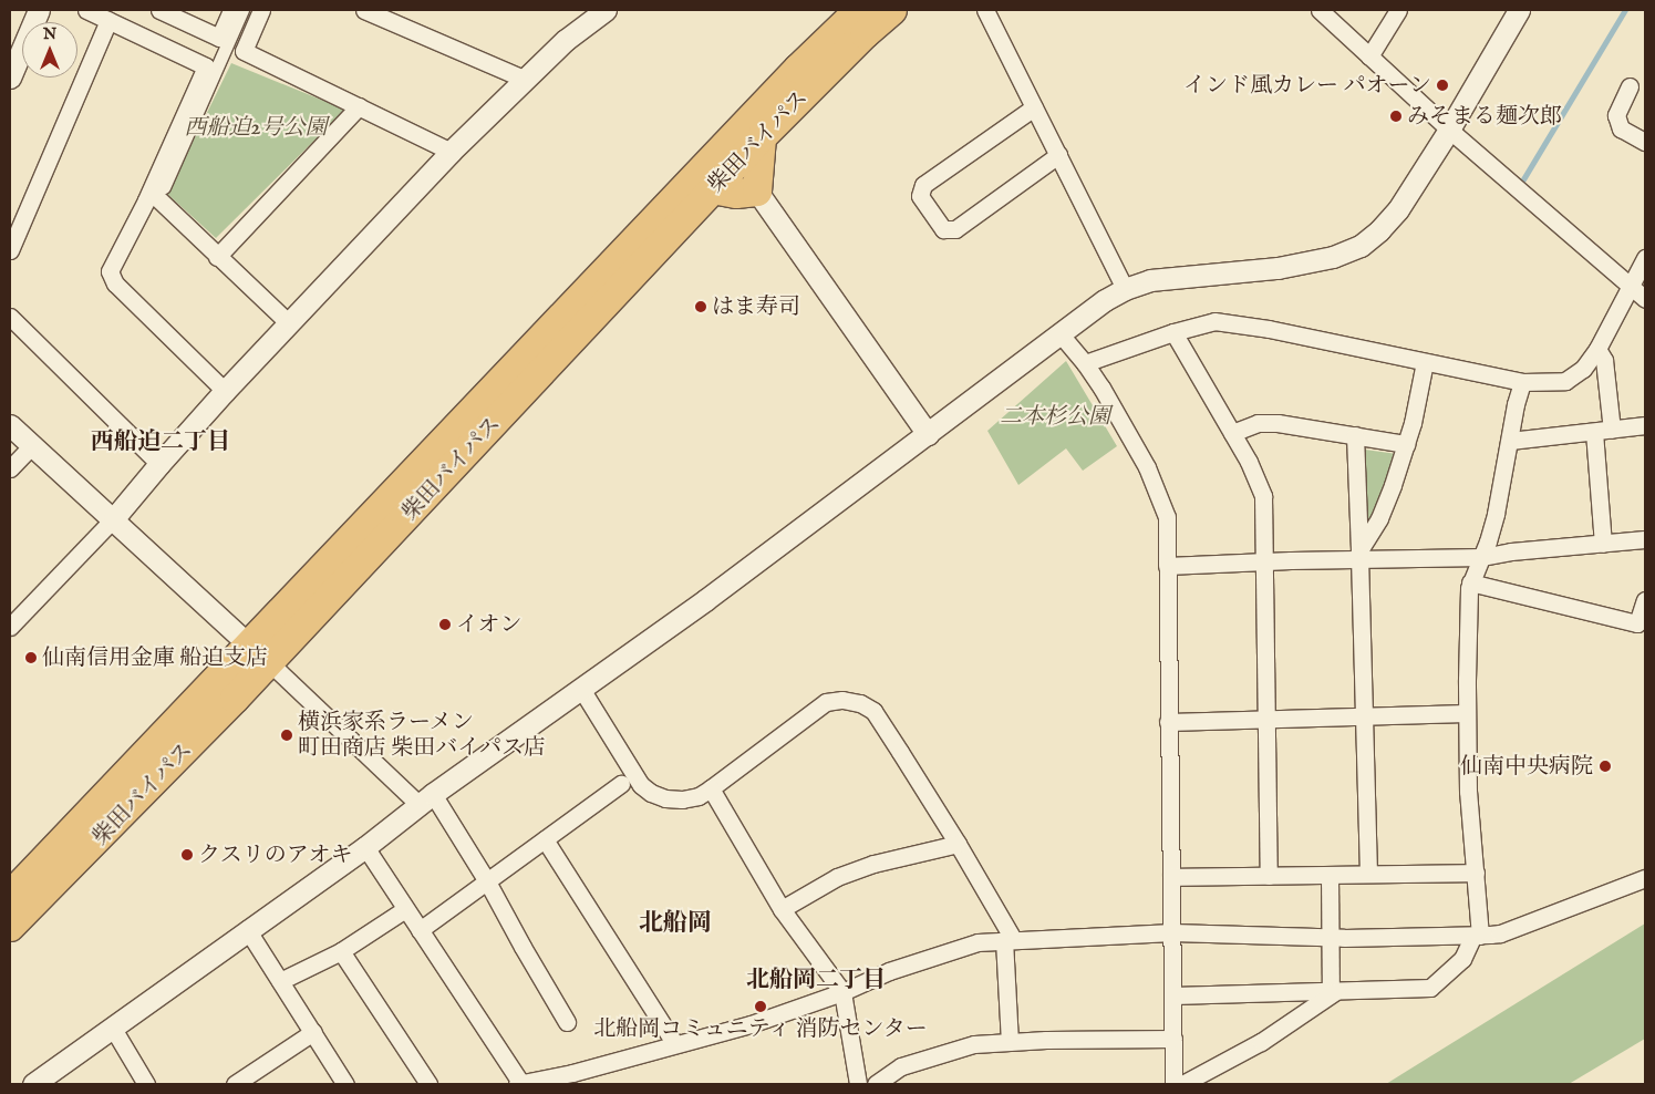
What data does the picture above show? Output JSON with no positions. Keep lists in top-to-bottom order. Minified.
{"streets":{"highway":["柴田バイパス"]},"districts":["西船迫二丁目","北船岡","北船岡二丁目"],"parks":["西船迫2号公園","二本杉公園"],"places":["インド風カレー パオーン","みそまる麺次郎","はま寿司","イオン","仙南信用金庫 船迫支店","横浜家系ラーメン 町田商店 柴田バイパス店","仙南中央病院","クスリのアオキ","北船岡コミュニティ 消防センター"],"north":"top"}
